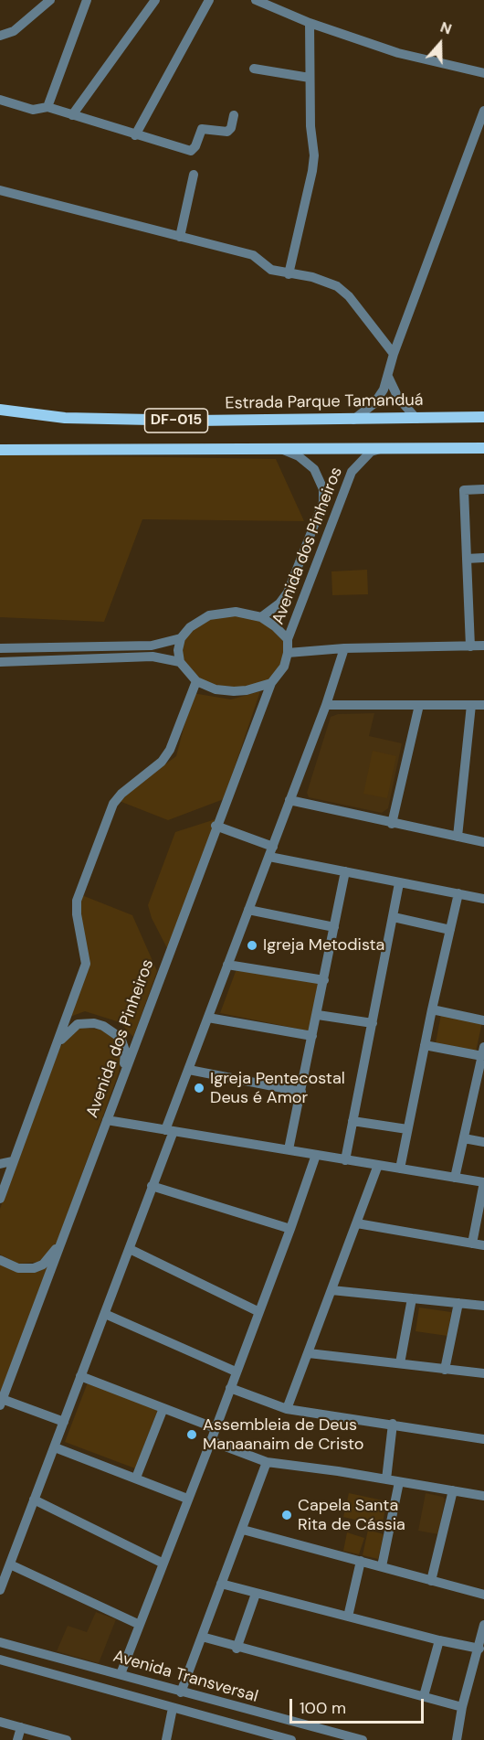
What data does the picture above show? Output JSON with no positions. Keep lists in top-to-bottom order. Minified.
{"streets":{"main road":["Estrada Parque Tamanduá","DF-015"],"street":["Avenida dos Pinheiros","Avenida Transversal"]},"crossings":[["DF-015","Avenida dos Pinheiros"]],"places":["Igreja Metodista","Igreja Pentecostal Deus é Amor","Assembleia de Deus Manaanaim de Cristo","Capela Santa Rita de Cássia"],"scale_bar":"100 m","north":"top"}
